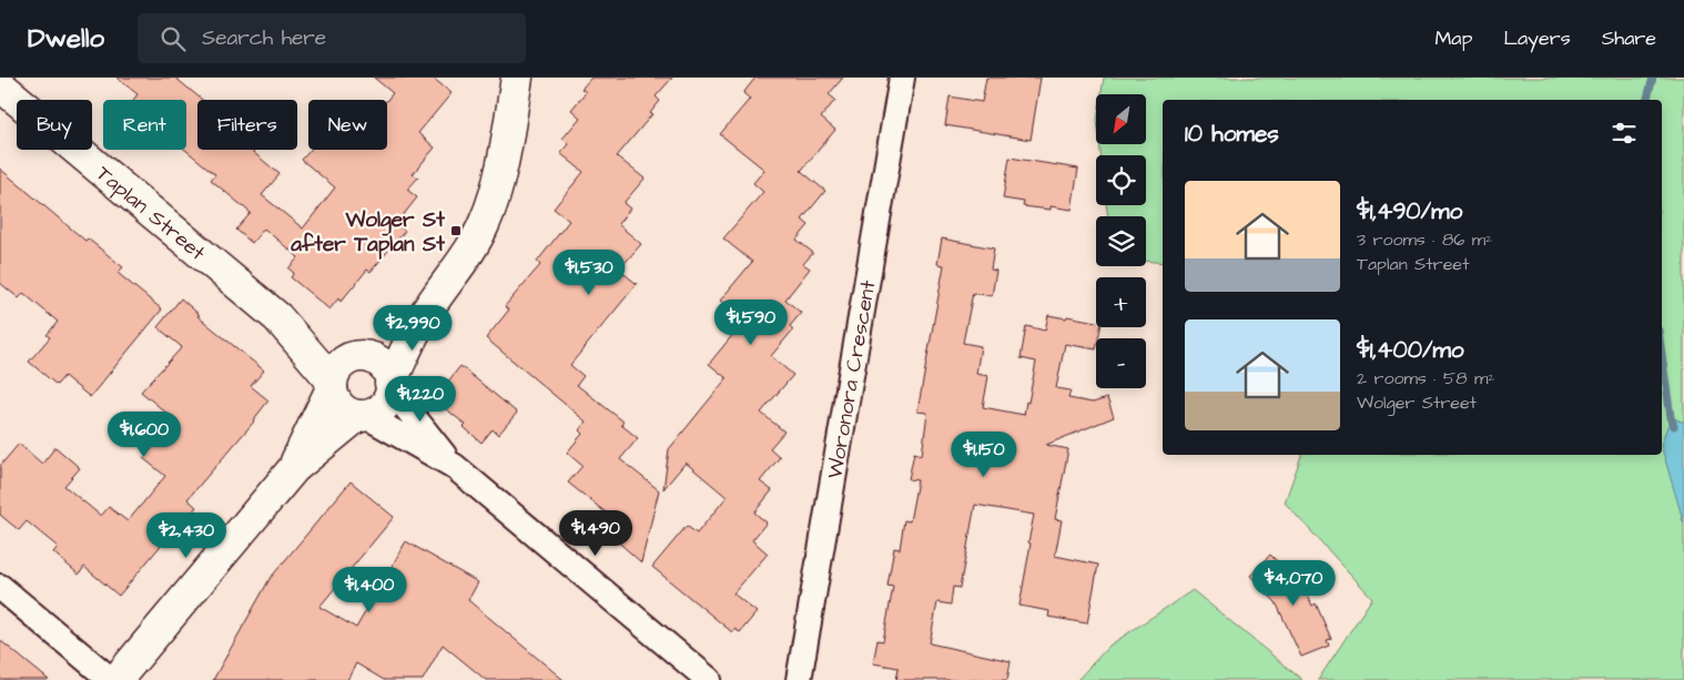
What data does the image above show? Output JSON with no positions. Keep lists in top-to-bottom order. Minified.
{"streets":{"street":["Taplan Street","Woronora Crescent"]},"places":{"transit":["Wolger St after Taplan St"]},"north":"bottom left","page":{"header":"Dwello","search":"Search here","nav":["Map","Layers","Share"],"map_buttons":["+","−"],"chip":["Buy","Rent","Filters","New"],"heading":"10 homes","list":[{"name":"$1,490/mo","note":"3 rooms · 86 m² · Taplan Street"},{"name":"$1,400/mo","note":"2 rooms · 58 m² · Wolger Street"}],"price":["$1,530","$1,590","$2,990","$1,220","$1,600","$1,150","$1,490","$2,430","$4,070","$1,400"]}}
